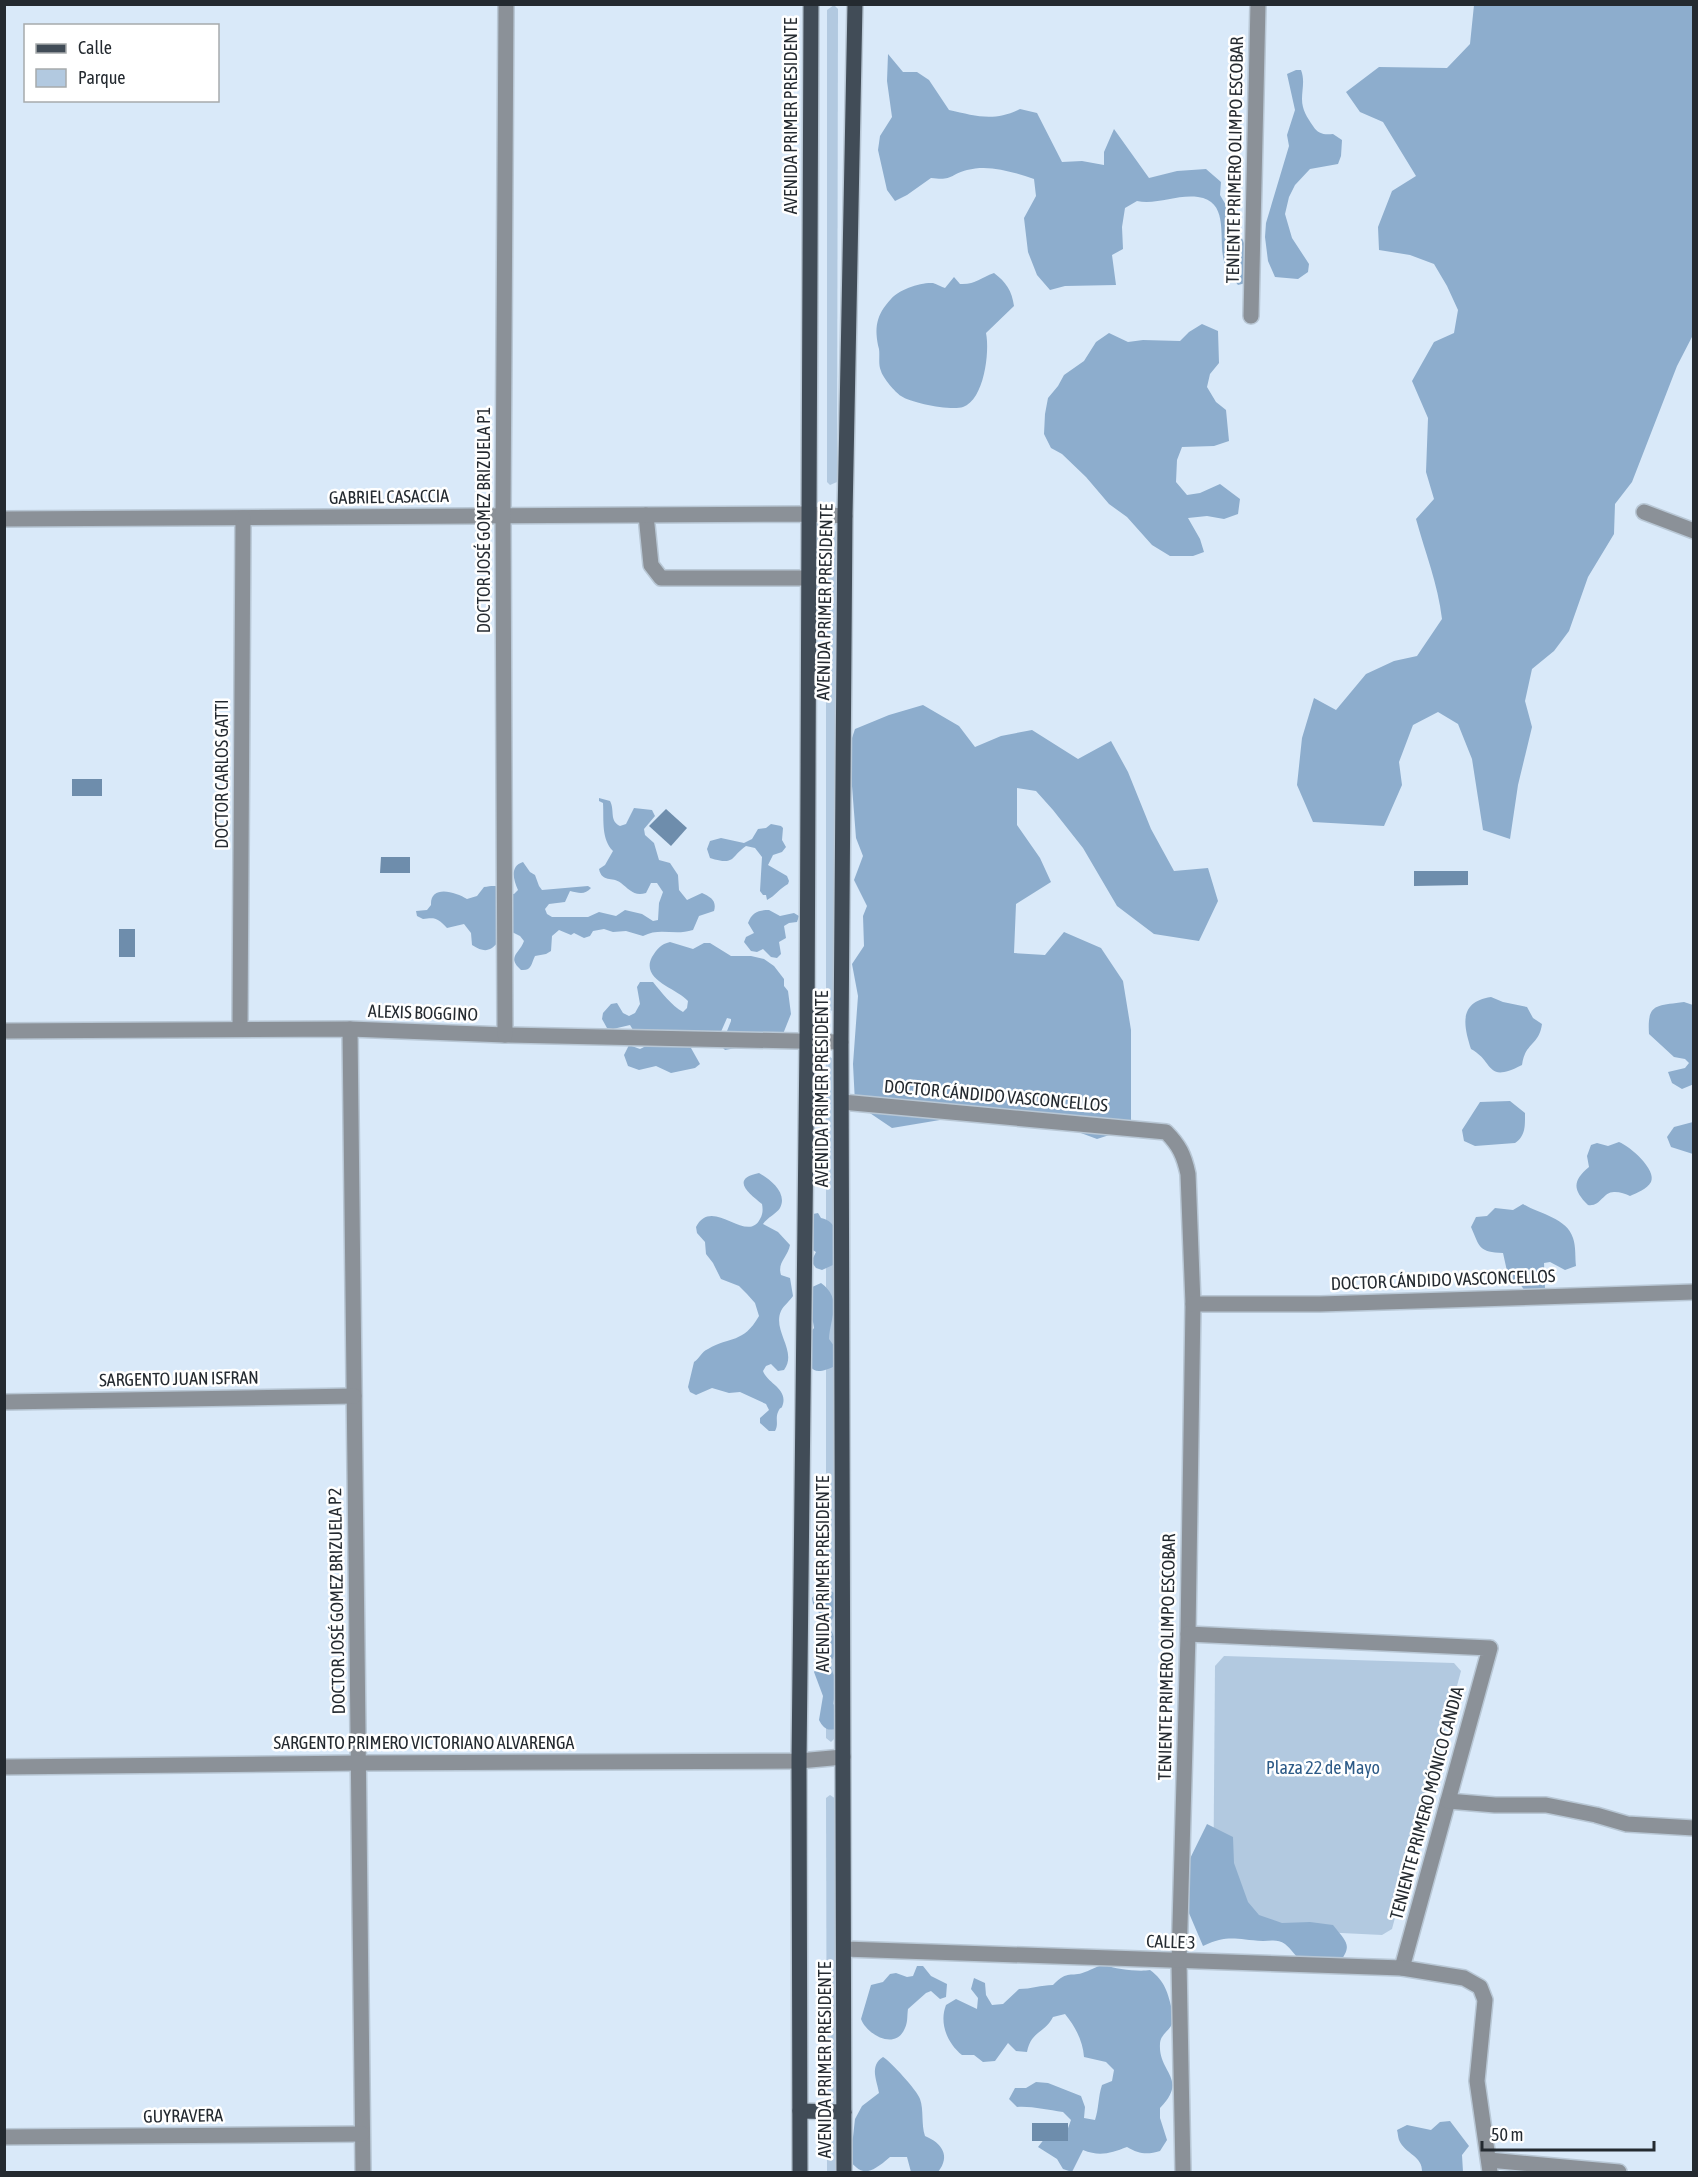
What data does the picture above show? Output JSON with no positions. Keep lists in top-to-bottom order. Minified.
{"streets":{"main road":["AVENIDA PRIMER PRESIDENTE"],"street":["TENIENTE PRIMERO OLIMPO ESCOBAR","GABRIEL CASACCIA","DOCTOR JOSÉ GOMEZ BRIZUELA P1","DOCTOR CARLOS GATTI","ALEXIS BOGGINO","DOCTOR CÁNDIDO VASCONCELLOS","SARGENTO JUAN ISFRAN","DOCTOR JOSÉ GOMEZ BRIZUELA P2","SARGENTO PRIMERO VICTORIANO ALVARENGA","TENIENTE PRIMERO MÓNICO CANDIA","CALLE 3","GUYRAVERA"]},"crossings":[["AVENIDA PRIMER PRESIDENTE","GABRIEL CASACCIA"],["AVENIDA PRIMER PRESIDENTE","ALEXIS BOGGINO"],["AVENIDA PRIMER PRESIDENTE","DOCTOR CÁNDIDO VASCONCELLOS"],["AVENIDA PRIMER PRESIDENTE","SARGENTO PRIMERO VICTORIANO ALVARENGA"],["AVENIDA PRIMER PRESIDENTE","CALLE 3"],["TENIENTE PRIMERO OLIMPO ESCOBAR","DOCTOR CÁNDIDO VASCONCELLOS"],["TENIENTE PRIMERO OLIMPO ESCOBAR","TENIENTE PRIMERO MÓNICO CANDIA"],["TENIENTE PRIMERO OLIMPO ESCOBAR","CALLE 3"],["GABRIEL CASACCIA","DOCTOR JOSÉ GOMEZ BRIZUELA P1"],["GABRIEL CASACCIA","DOCTOR CARLOS GATTI"],["DOCTOR JOSÉ GOMEZ BRIZUELA P1","ALEXIS BOGGINO"],["DOCTOR CARLOS GATTI","ALEXIS BOGGINO"],["ALEXIS BOGGINO","DOCTOR JOSÉ GOMEZ BRIZUELA P2"],["SARGENTO JUAN ISFRAN","DOCTOR JOSÉ GOMEZ BRIZUELA P2"],["DOCTOR JOSÉ GOMEZ BRIZUELA P2","SARGENTO PRIMERO VICTORIANO ALVARENGA"],["DOCTOR JOSÉ GOMEZ BRIZUELA P2","GUYRAVERA"],["TENIENTE PRIMERO MÓNICO CANDIA","CALLE 3"]],"parks":["Plaza 22 de Mayo"],"legend":["Calle","Parque"],"scale_bar":"50 m"}
